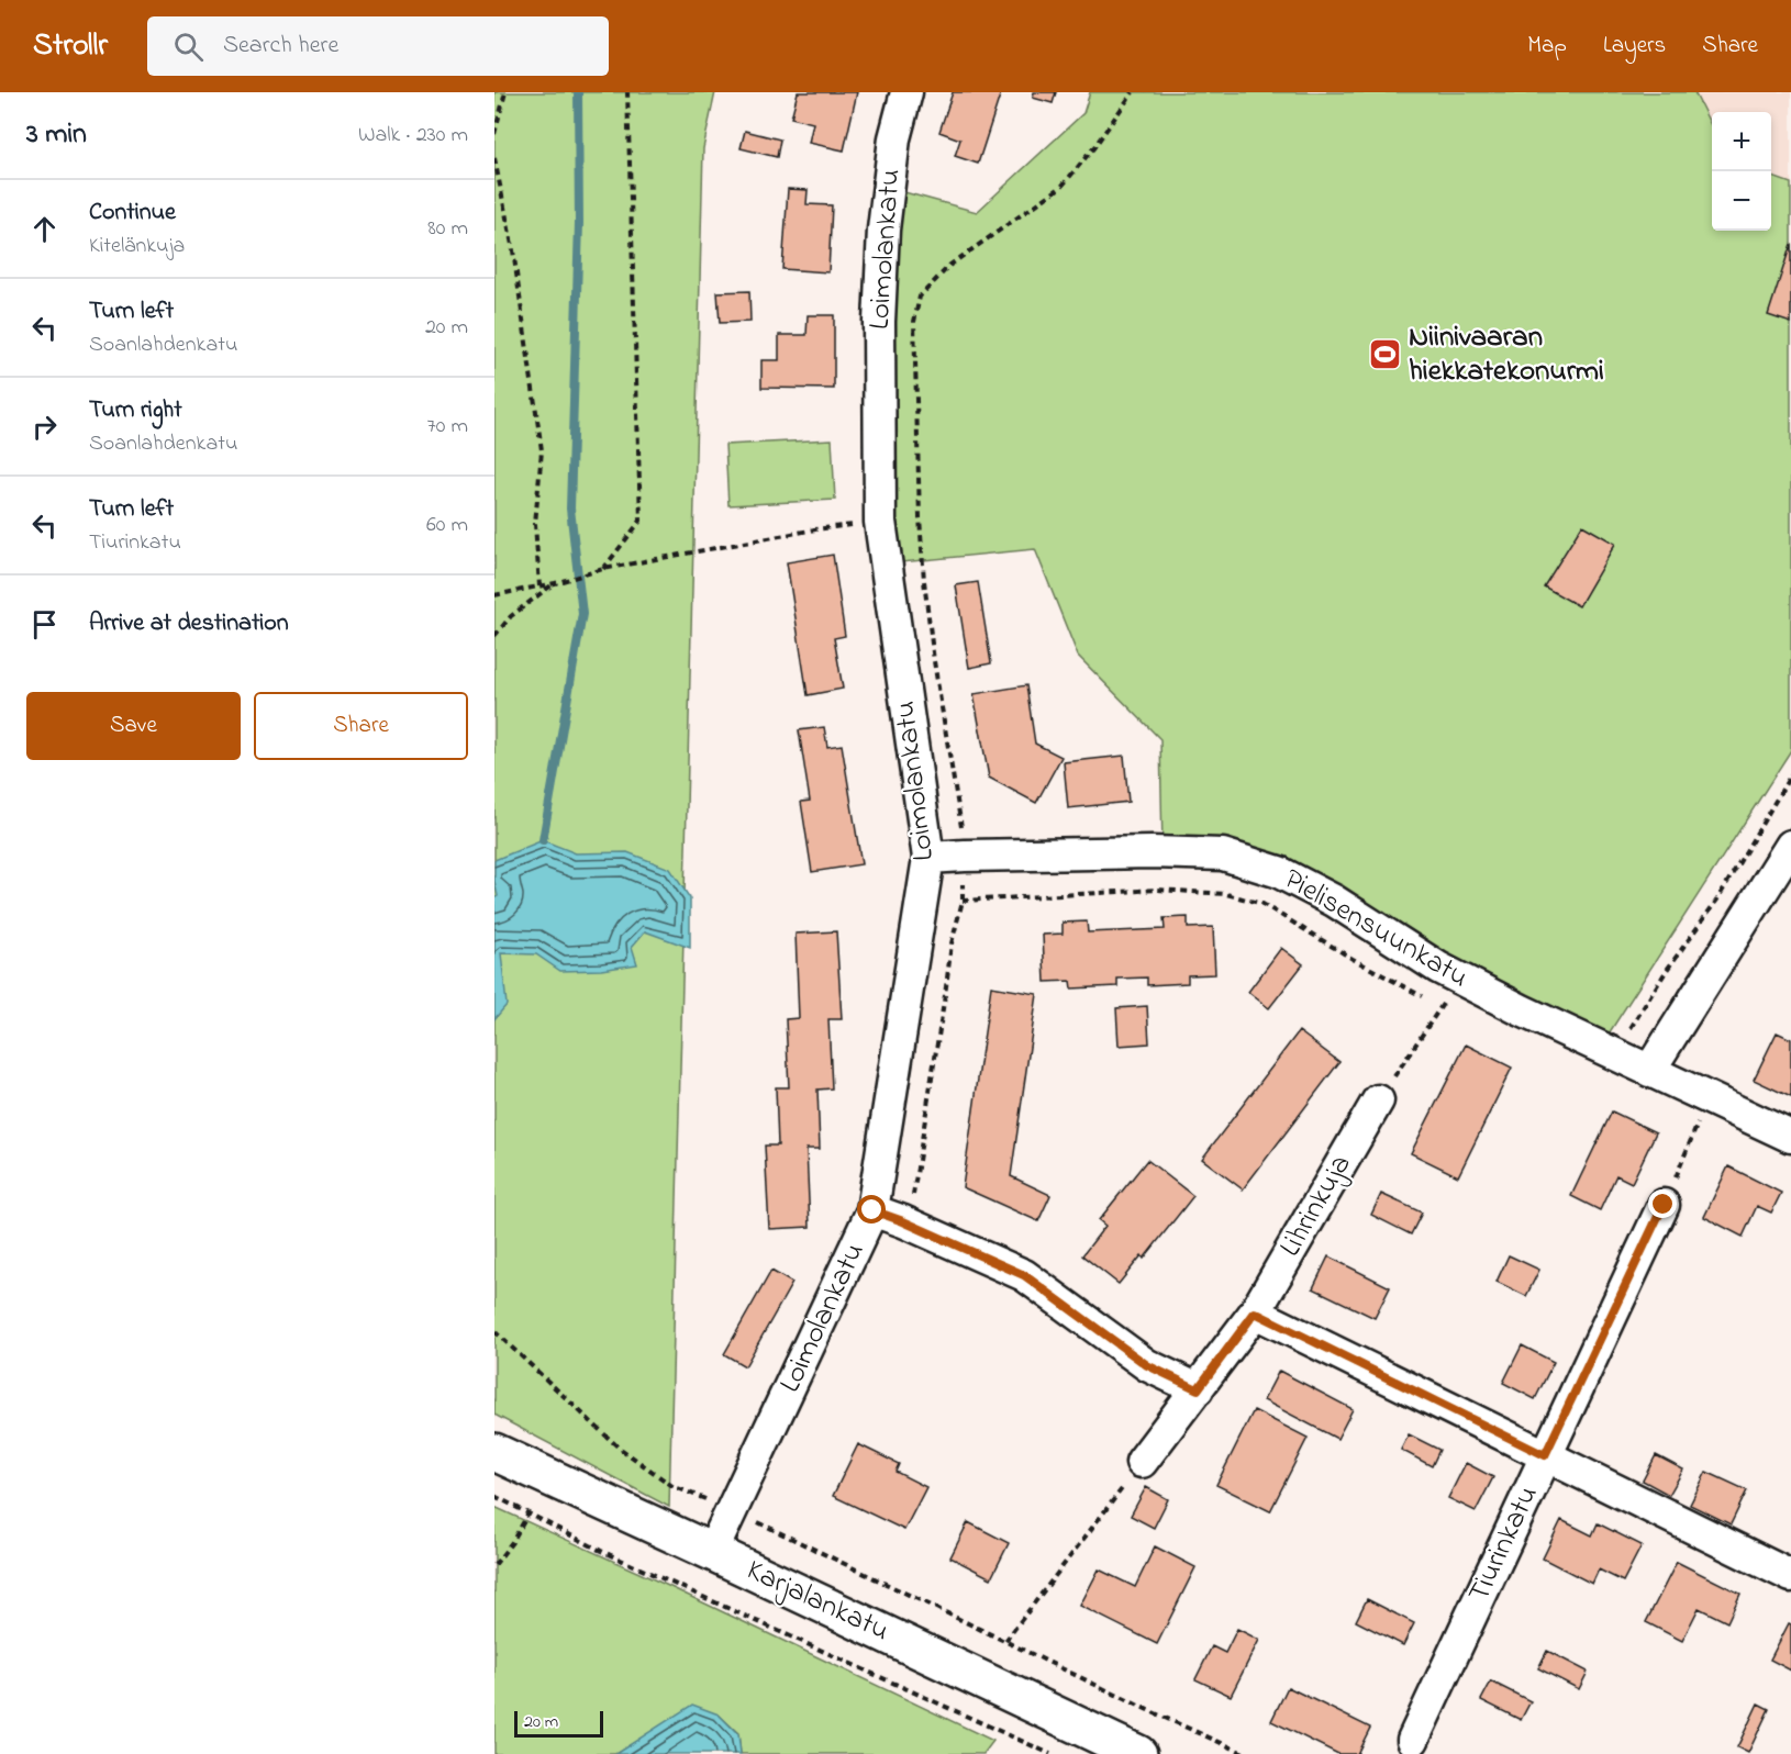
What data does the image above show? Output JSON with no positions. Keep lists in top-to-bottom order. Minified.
{"streets":{"main road":["Karjalankatu"],"street":["Loimolankatu","Pielisensuunkatu","Lihrinkuja","Tiurinkatu"]},"crossings":[["Loimolankatu","Pielisensuunkatu"],["Loimolankatu","Karjalankatu"]],"places":{"sports":["Niinivaaran hiekkatekonurmi"]},"scale_bar":"20 m","page":{"header":"Strollr","search":"Search here","nav":["Map","Layers","Share"],"heading":["3 min","Walk · 230 m"],"map_buttons":["+","−"],"list":[["Continue","Kitelänkuja","80 m"],["Turn left","Soanlahdenkatu","20 m"],["Turn right","Soanlahdenkatu","70 m"],["Turn left","Tiurinkatu","60 m"],"Arrive at destination"],"buttons":["Save","Share"],"scale":"20 m"}}
